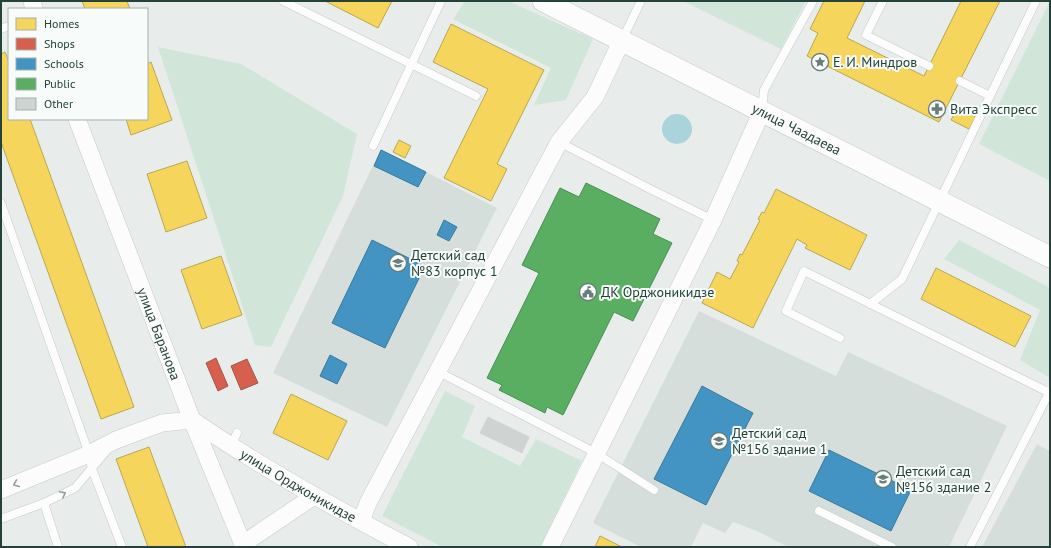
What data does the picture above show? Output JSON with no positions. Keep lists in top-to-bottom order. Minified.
{"streets":{"street":["улица Чаадаева","улица Баранова","улица Орджоникидзе"]},"crossings":[["улица Баранова","улица Орджоникидзе"]],"places":{"place":["Е. И. Миндров"],"pharmacy":["Вита Экспресс"],"school or university":["Детский сад №83 корпус 1","Детский сад №156 здание 1","Детский сад №156 здание 2"],"public building":["ДК Орджоникидзе"]},"legend":["Homes","Shops","Schools","Public","Other"]}
